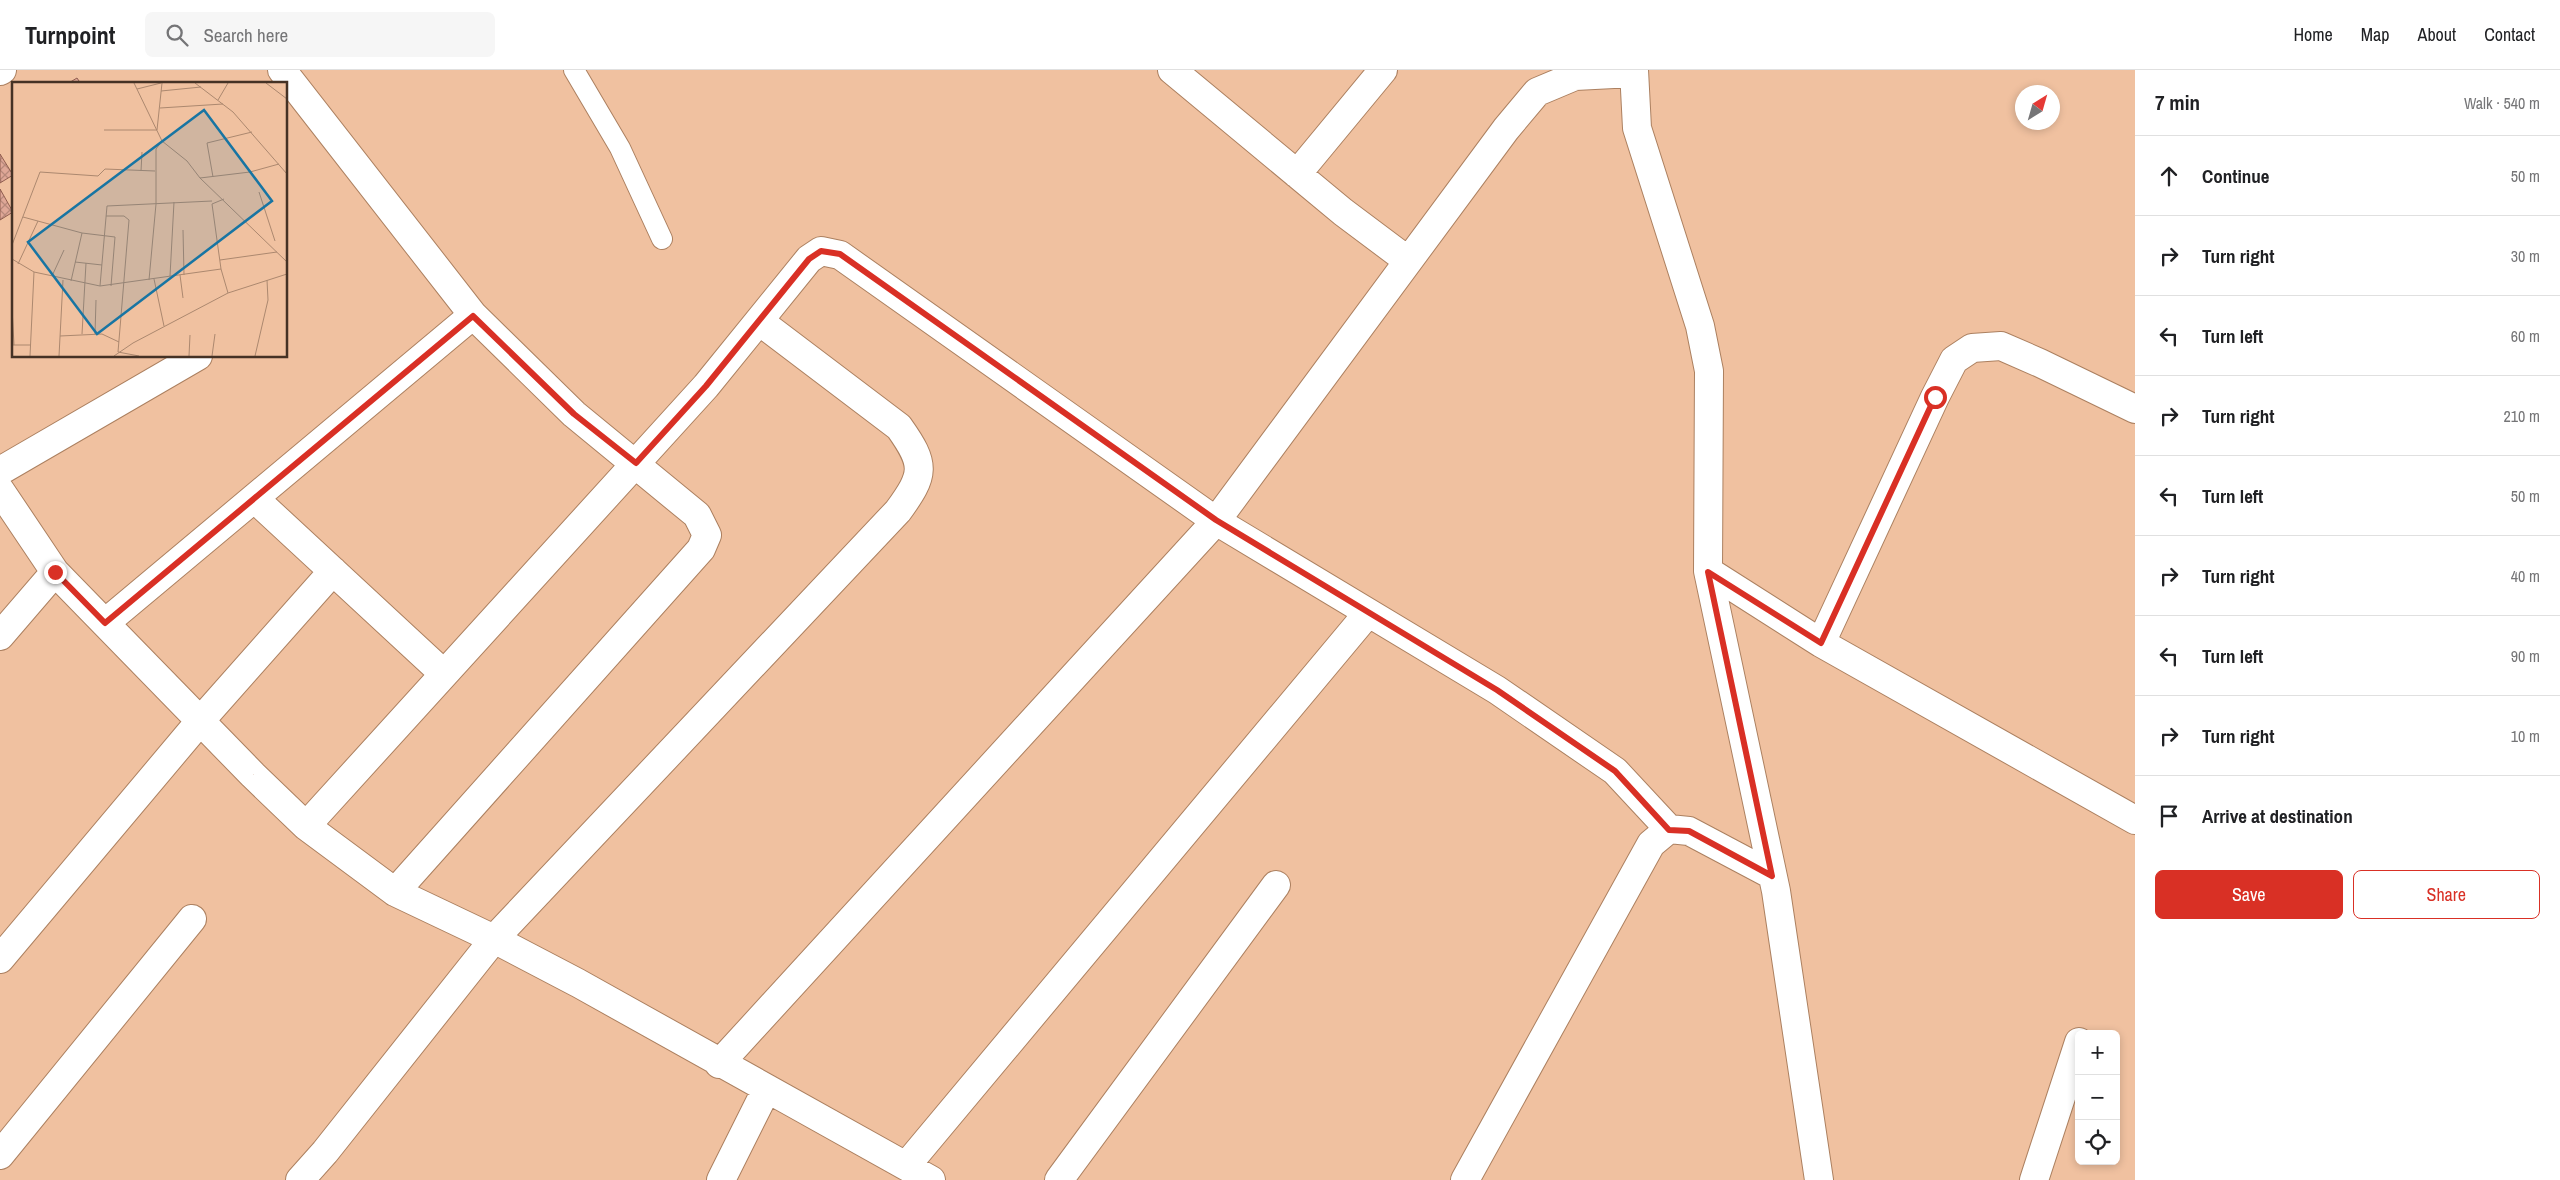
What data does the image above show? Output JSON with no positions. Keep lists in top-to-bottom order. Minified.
{"north":"top right","page":{"header":"Turnpoint","search":"Search here","nav":["Home","Map","About","Contact"],"heading":["7 min","Walk · 540 m"],"list":[["Continue","50 m"],["Turn right","30 m"],["Turn left","60 m"],["Turn right","210 m"],["Turn left","50 m"],["Turn right","40 m"],["Turn left","90 m"],["Turn right","10 m"],"Arrive at destination"],"buttons":["Save","Share"],"map_buttons":["+","−"]}}
